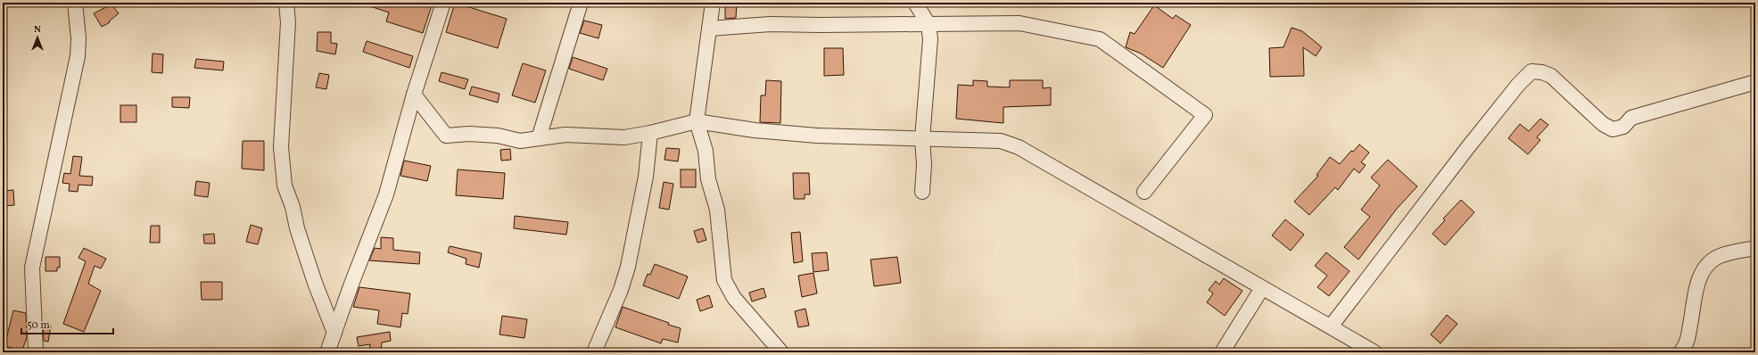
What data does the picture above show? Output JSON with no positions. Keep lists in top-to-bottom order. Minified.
{"scale_bar":"50 m","north":"top"}
